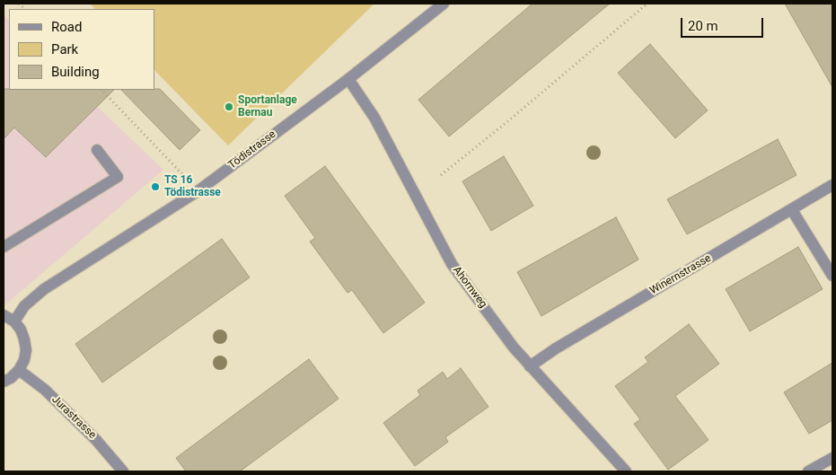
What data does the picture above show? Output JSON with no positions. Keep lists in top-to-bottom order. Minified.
{"streets":{"street":["Tödistrasse","Winernstrasse","Ahornweg","Jurastrasse"]},"crossings":[["Tödistrasse","Ahornweg"],["Winernstrasse","Ahornweg"]],"places":["Sportanlage Bernau","TS 16 Tödistrasse"],"legend":["Road","Park","Building"],"scale_bar":"20 m"}
